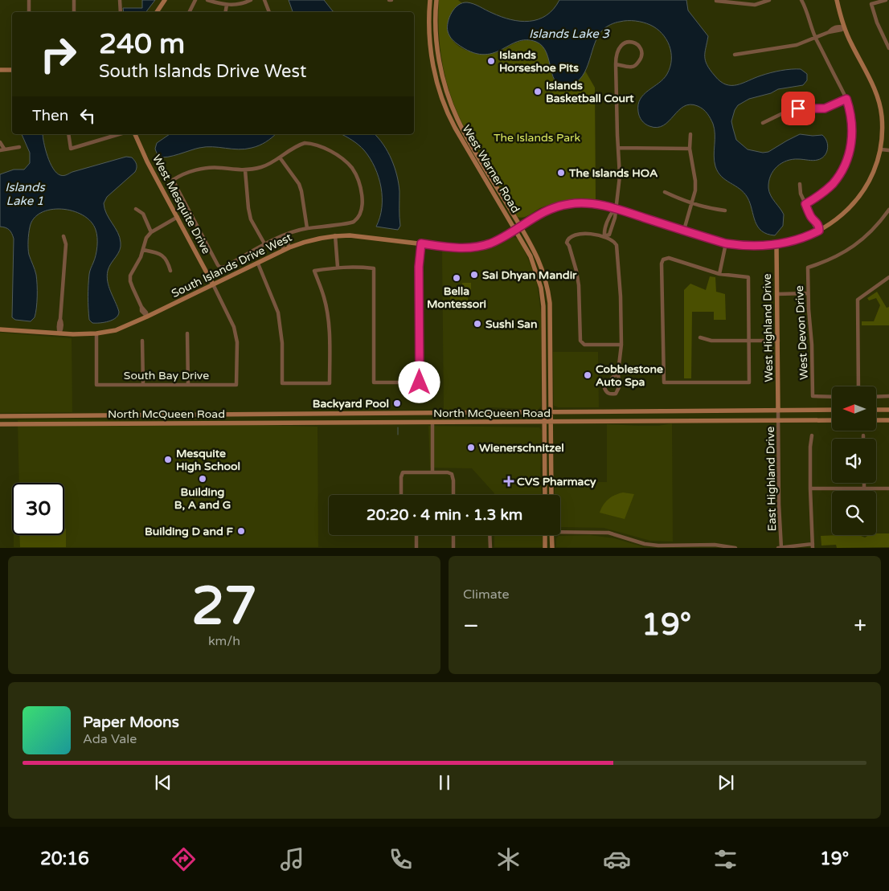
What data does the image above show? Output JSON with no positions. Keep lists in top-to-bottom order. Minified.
{"streets":{"main road":["West Warner Road","West Mesquite Drive","South Islands Drive West","West Highland Drive","North McQueen Road"],"street":["West Devon Drive","South Bay Drive","East Highland Drive"]},"crossings":[["West Warner Road","South Islands Drive West"],["West Warner Road","North McQueen Road"],["West Mesquite Drive","South Islands Drive West"],["West Mesquite Drive","South Bay Drive"],["South Islands Drive West","West Highland Drive"],["South Islands Drive West","South Bay Drive"],["West Highland Drive","North McQueen Road"],["West Highland Drive","East Highland Drive"],["North McQueen Road","East Highland Drive"]],"water":["Islands Lake 3","Islands Lake 1"],"parks":["The Islands Park"],"places":{"other":["Islands Horseshoe Pits","Islands Basketball Court","The Islands HOA","Sai Dhyan Mandir","Bella Montessori","Sushi San","Cobblestone Auto Spa","Backyard Pool","Wienerschnitzel","Mesquite High School","Building B, A and G","Building D and F"],"health":["CVS Pharmacy"]},"north":"left","page":{"turn":["240 m","South Islands Drive West"],"then":"Then","limit":"30","trip":"20:20 · 4 min · 1.3 km","tile":[["27","km/h"],"Climate"],"heat":["−","19°","+"],"song":["Paper Moons","Ada Vale"],"tabs":["20:16","19°"]}}
